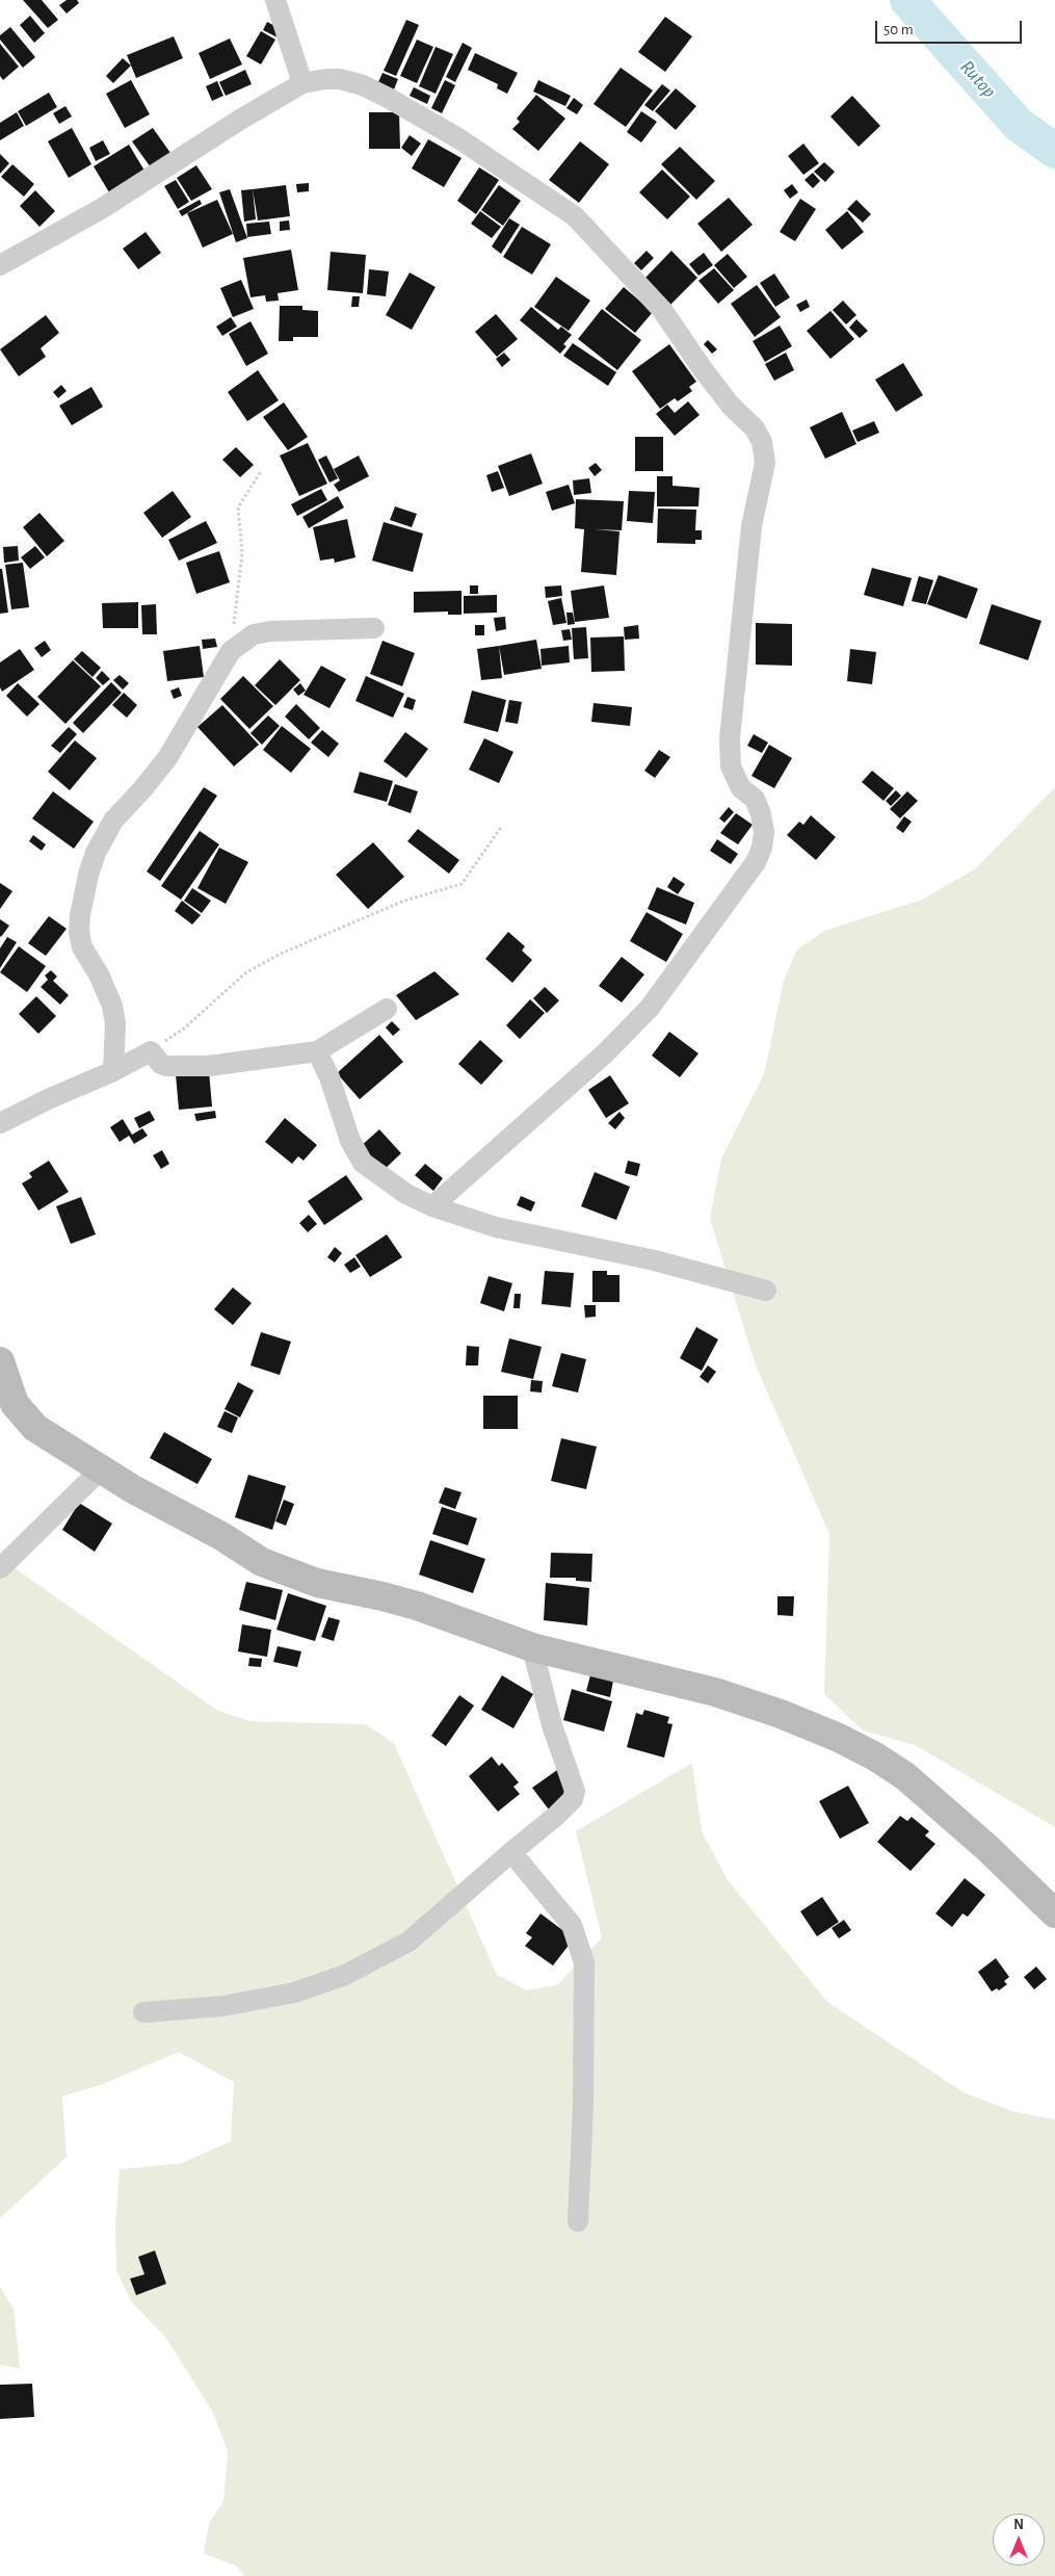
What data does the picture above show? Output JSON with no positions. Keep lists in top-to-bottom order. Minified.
{"water":["Rutop"],"scale_bar":"50 m","north":"top"}
